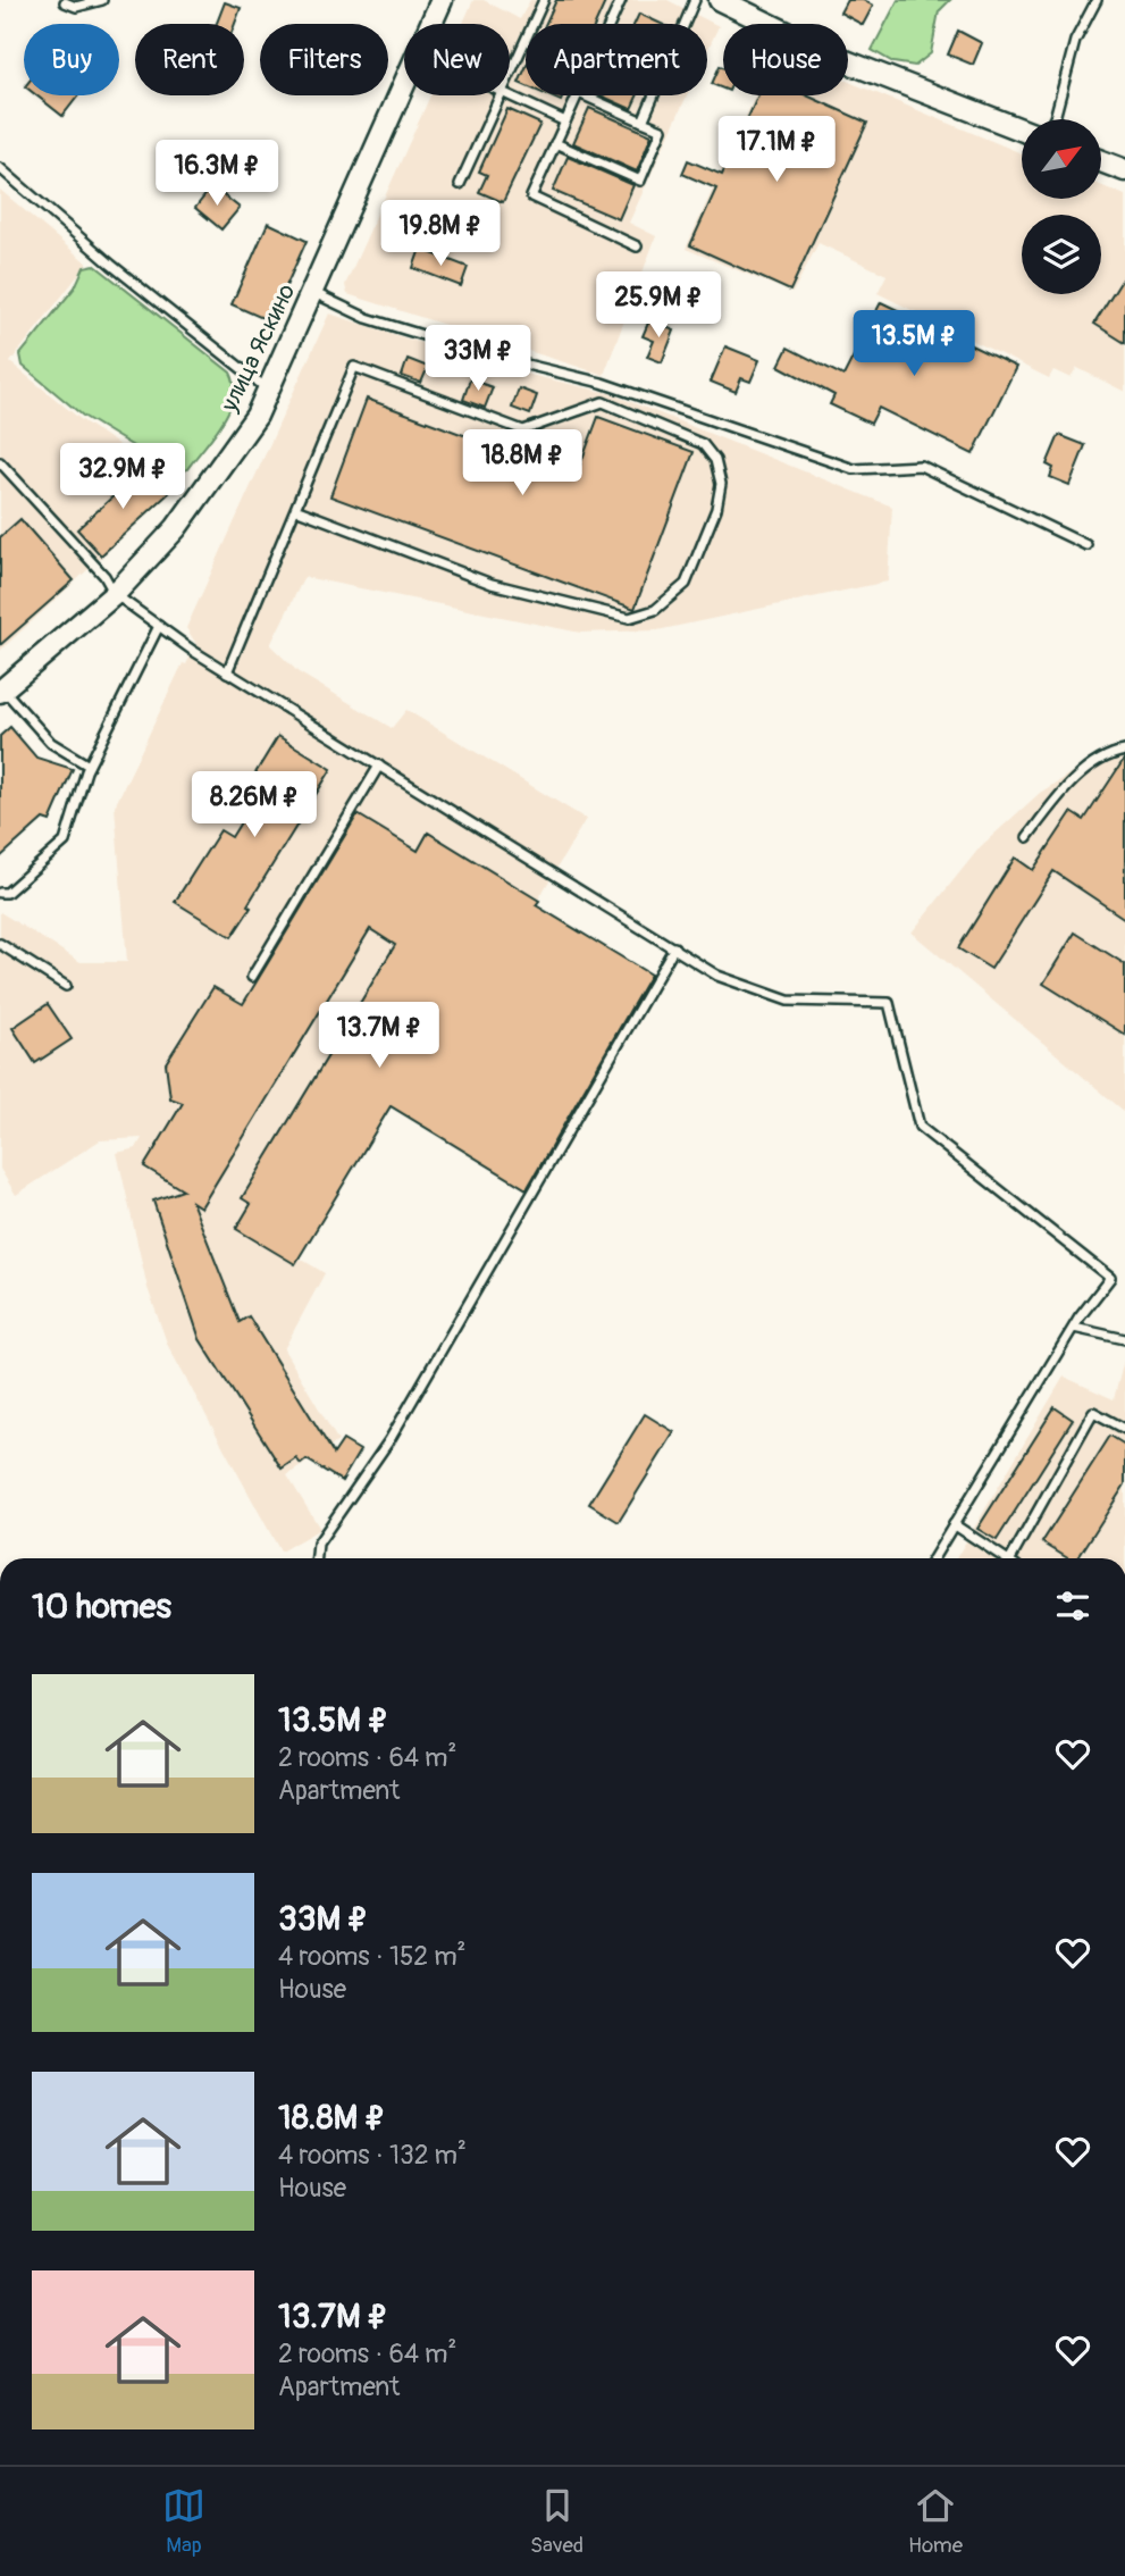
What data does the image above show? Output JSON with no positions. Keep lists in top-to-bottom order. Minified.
{"streets":{"street":["улица Яскино"]},"north":"top right","page":{"chip":["Buy","Rent","Filters","New","Apartment","House"],"price":["17.1M ₽","16.3M ₽","19.8M ₽","25.9M ₽","13.5M ₽","33M ₽","18.8M ₽","32.9M ₽","8.26M ₽","13.7M ₽"],"heading":"10 homes","list":[{"name":"13.5M ₽","note":"2 rooms · 64 m² · Apartment"},{"name":"33M ₽","note":"4 rooms · 152 m² · House"},{"name":"18.8M ₽","note":"4 rooms · 132 m² · House"},{"name":"13.7M ₽","note":"2 rooms · 64 m² · Apartment"}],"tabs":["Map","Saved","Home"]}}
